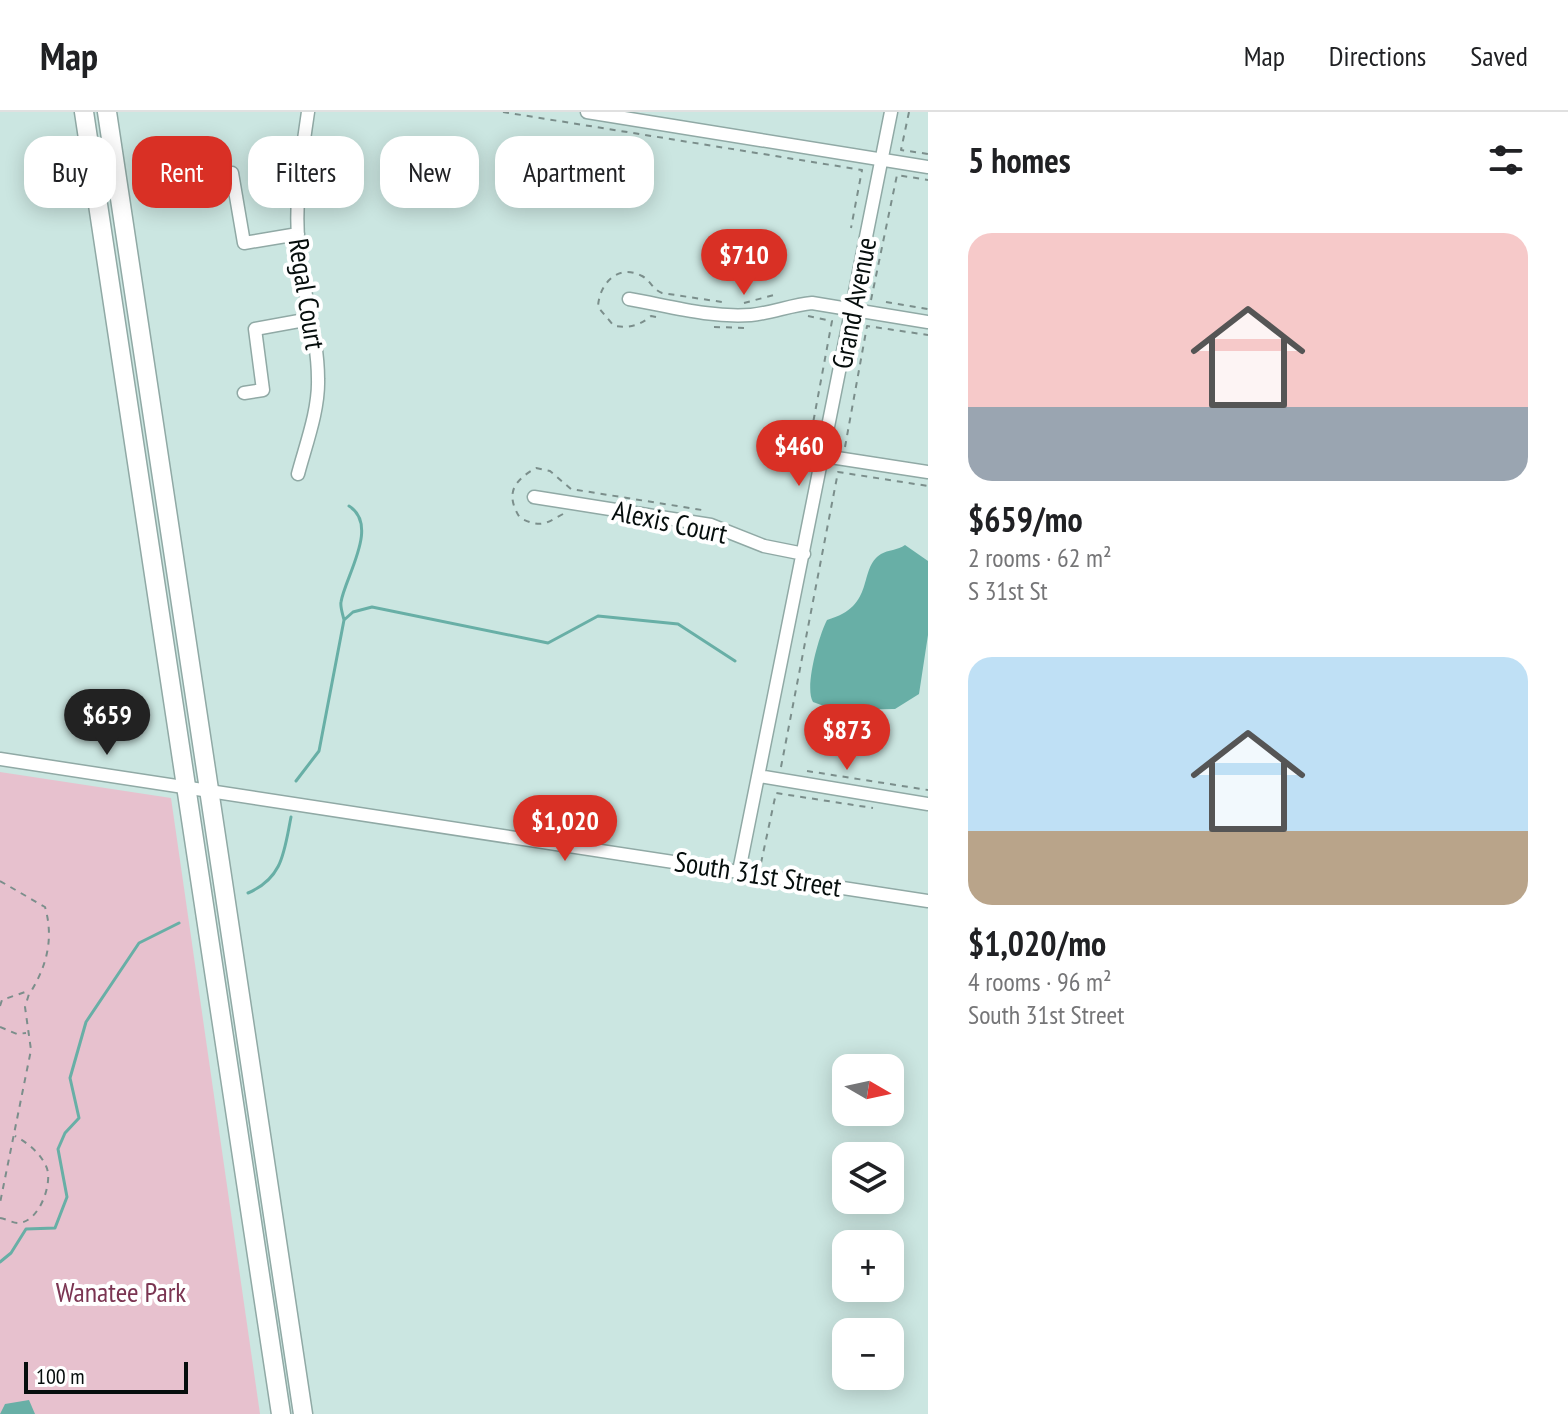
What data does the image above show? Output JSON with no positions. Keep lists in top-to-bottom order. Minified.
{"streets":{"street":["Regal Court","Grand Avenue","Alexis Court","South 31st Street"]},"crossings":[["Grand Avenue","Alexis Court"],["Grand Avenue","South 31st Street"]],"parks":["Wanatee Park"],"scale_bar":"100 m","north":"right","page":{"header":"Map","nav":["Map","Directions","Saved"],"heading":"5 homes","chip":["Buy","Rent","Filters","New","Apartment"],"list":[{"name":"$659/mo","note":"2 rooms · 62 m² · S 31st St"},{"name":"$1,020/mo","note":"4 rooms · 96 m² · South 31st Street"}],"price":["$710","$460","$659","$873","$1,020"],"map_buttons":["+","−"],"scale":"100 m"}}
